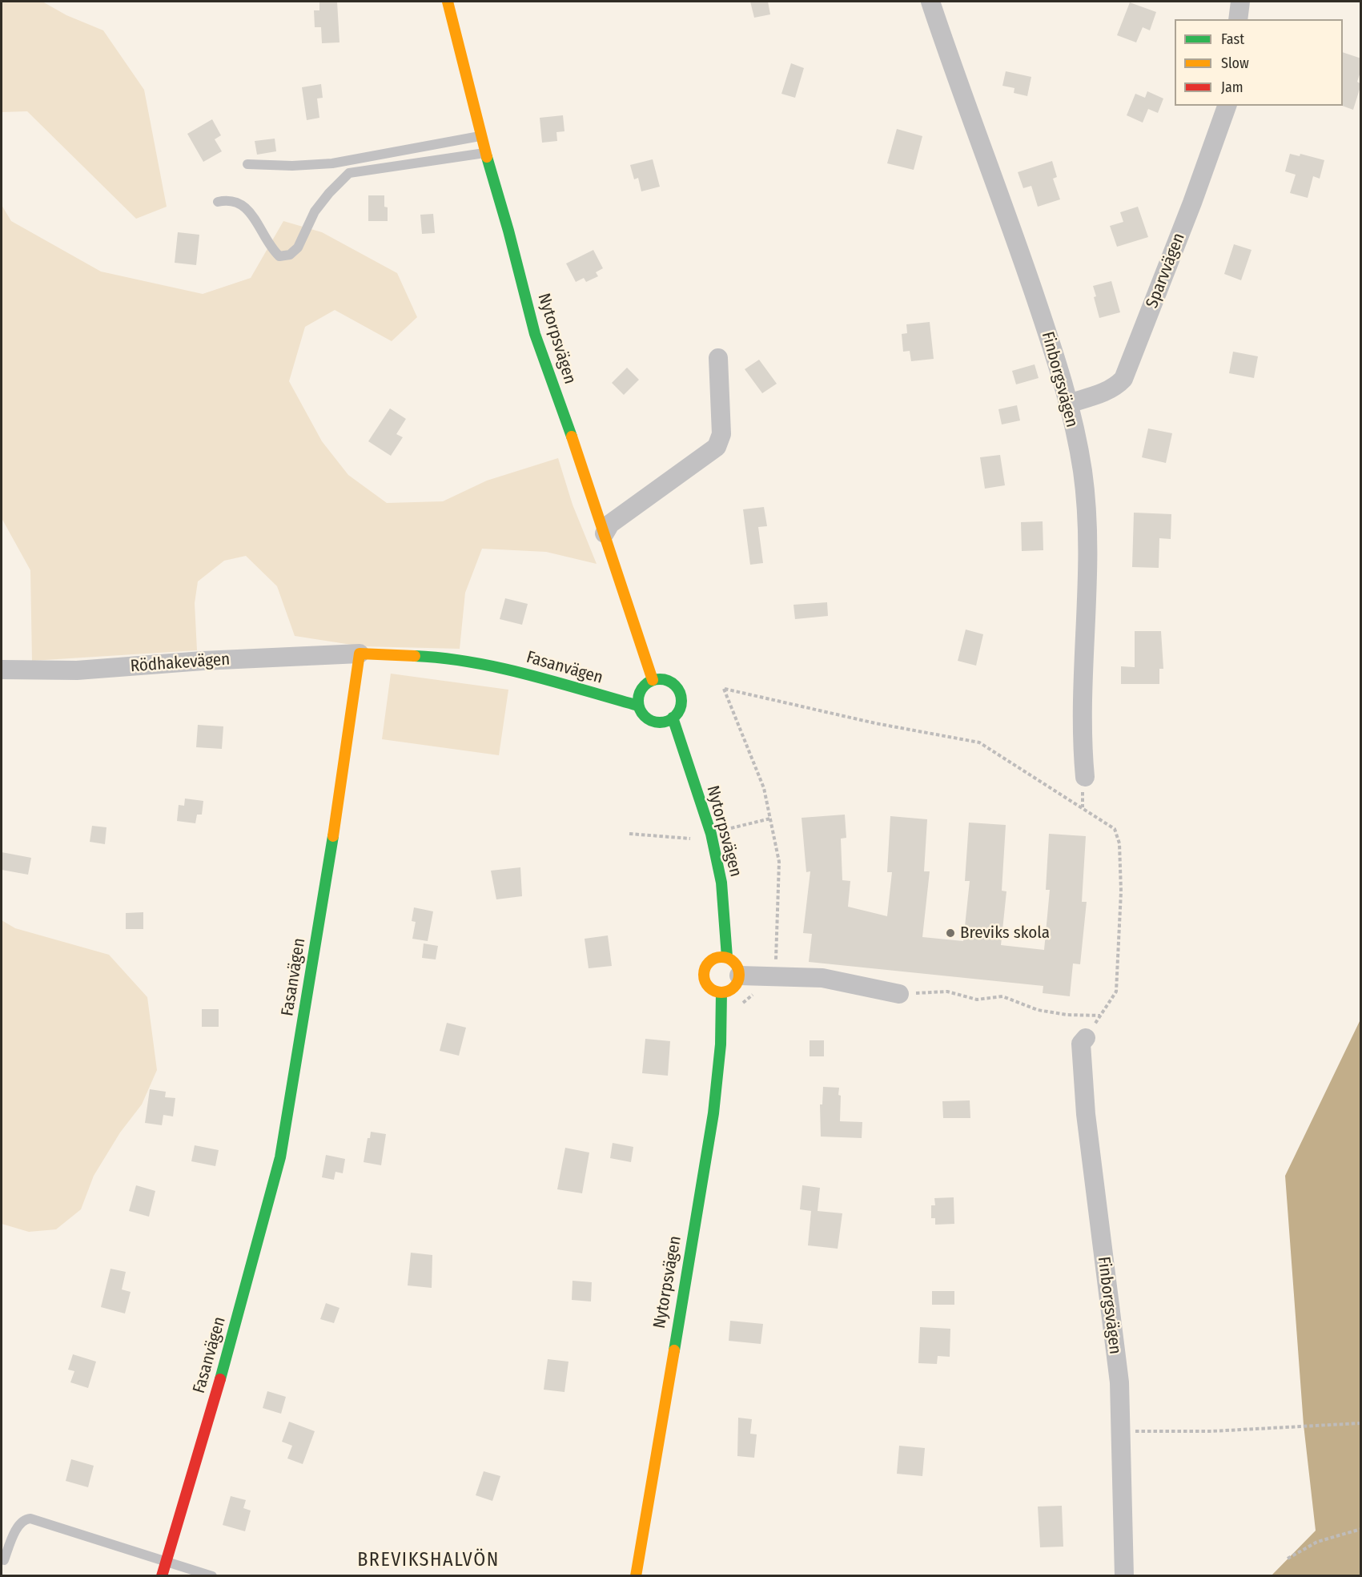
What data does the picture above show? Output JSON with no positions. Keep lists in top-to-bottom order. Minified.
{"streets":{"street":["Sparvvägen","Nytorpsvägen","Finborgsvägen","Rödhakevägen","Fasanvägen"]},"crossings":[["Sparvvägen","Finborgsvägen"],["Nytorpsvägen","Fasanvägen"],["Rödhakevägen","Fasanvägen"]],"districts":["BREVIKSHALVÖN"],"places":["Breviks skola"],"legend":["Fast","Slow","Jam"]}
